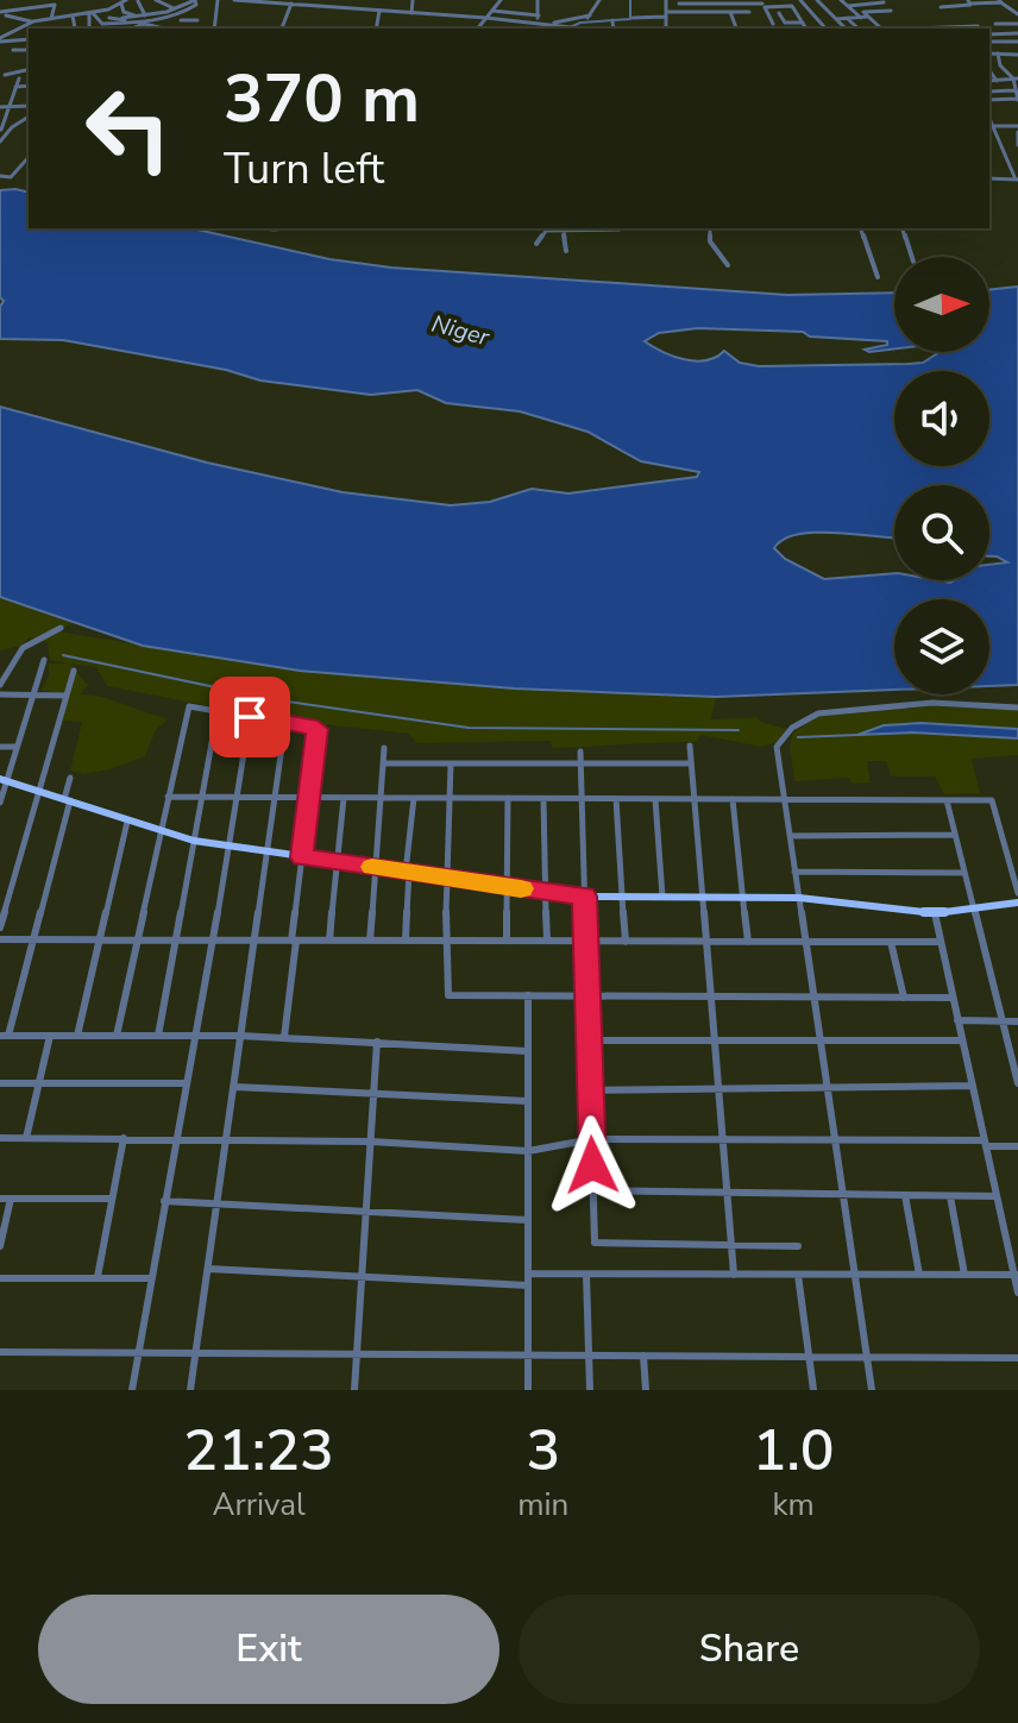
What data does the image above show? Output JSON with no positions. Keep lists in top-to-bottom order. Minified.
{"water":["Niger"],"north":"right","page":{"turn":["370 m","Turn left"],"eta":["21:23","Arrival","3","min","1.0","km"],"buttons":["Exit","Share"]}}
